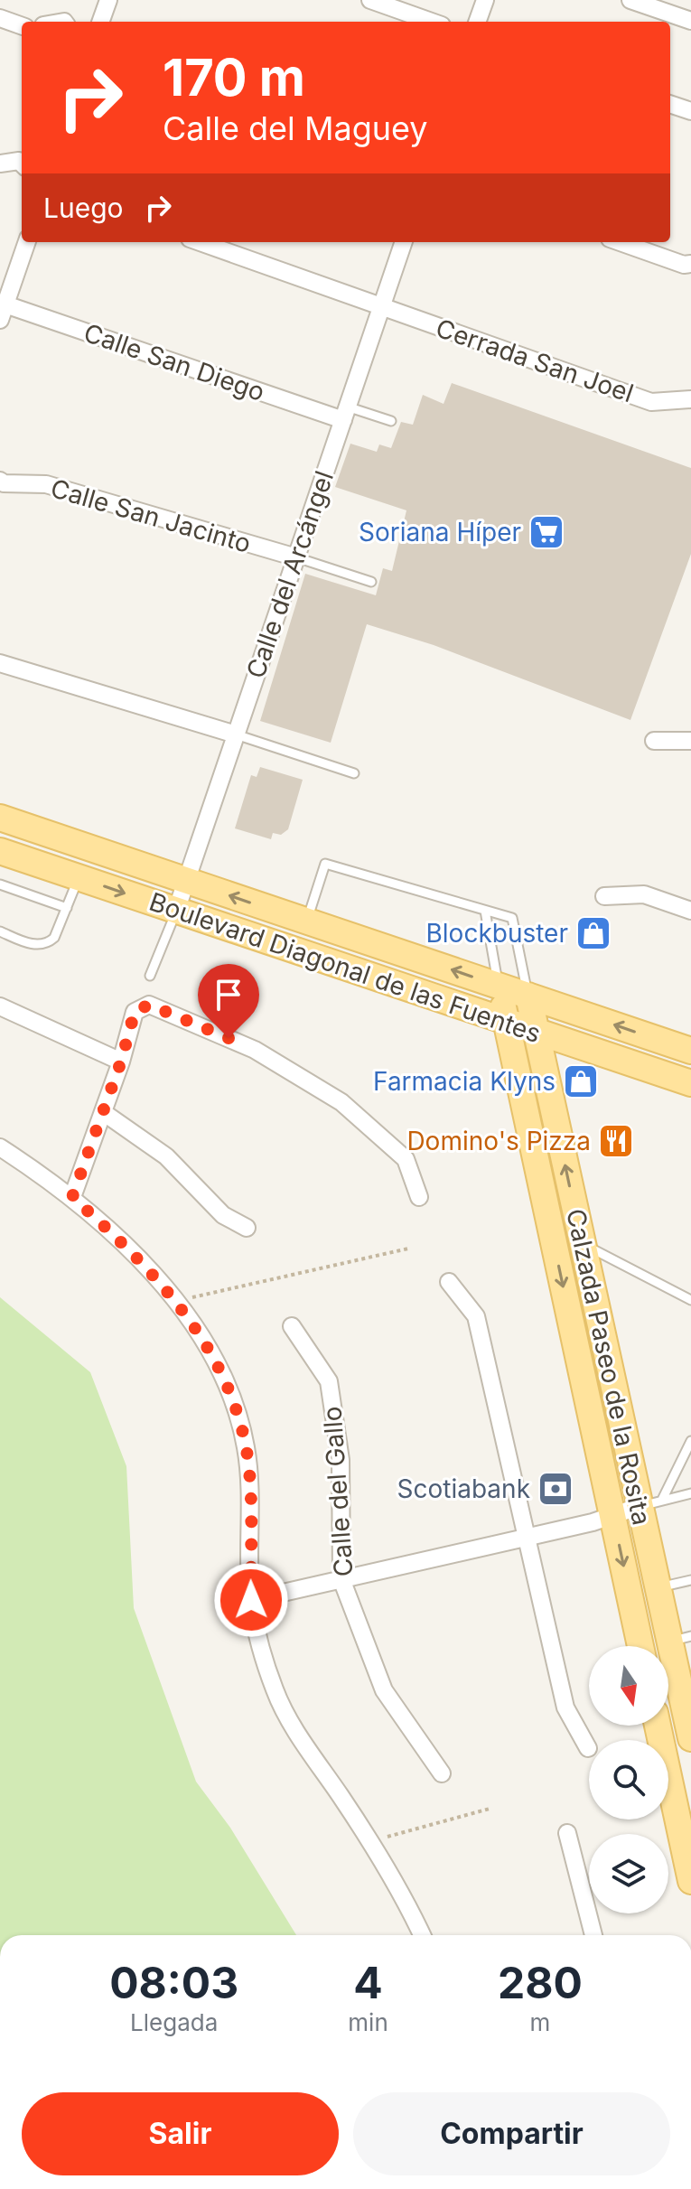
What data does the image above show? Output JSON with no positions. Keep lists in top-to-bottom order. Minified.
{"streets":{"main road":["Boulevard Diagonal de las Fuentes","Calzada Paseo de la Rosita"],"street":["Cerrada San Joel","Calle San Diego","Calle San Jacinto","Calle del Arcángel","Calle del Gallo"]},"crossings":[["Cerrada San Joel","Calle del Arcángel"],["Calle San Diego","Calle del Arcángel"],["Calle San Jacinto","Calle del Arcángel"],["Calle del Arcángel","Boulevard Diagonal de las Fuentes"],["Boulevard Diagonal de las Fuentes","Calzada Paseo de la Rosita"]],"places":{"supermarket":["Soriana Híper"],"shop":["Blockbuster","Farmacia Klyns"],"restaurant":["Domino's Pizza"],"bank":["Scotiabank"]},"north":"bottom","page":{"turn":["170 m","Calle del Maguey"],"then":"Luego","eta":["08:03","Llegada","4","min","280","m"],"buttons":["Salir","Compartir"]}}
